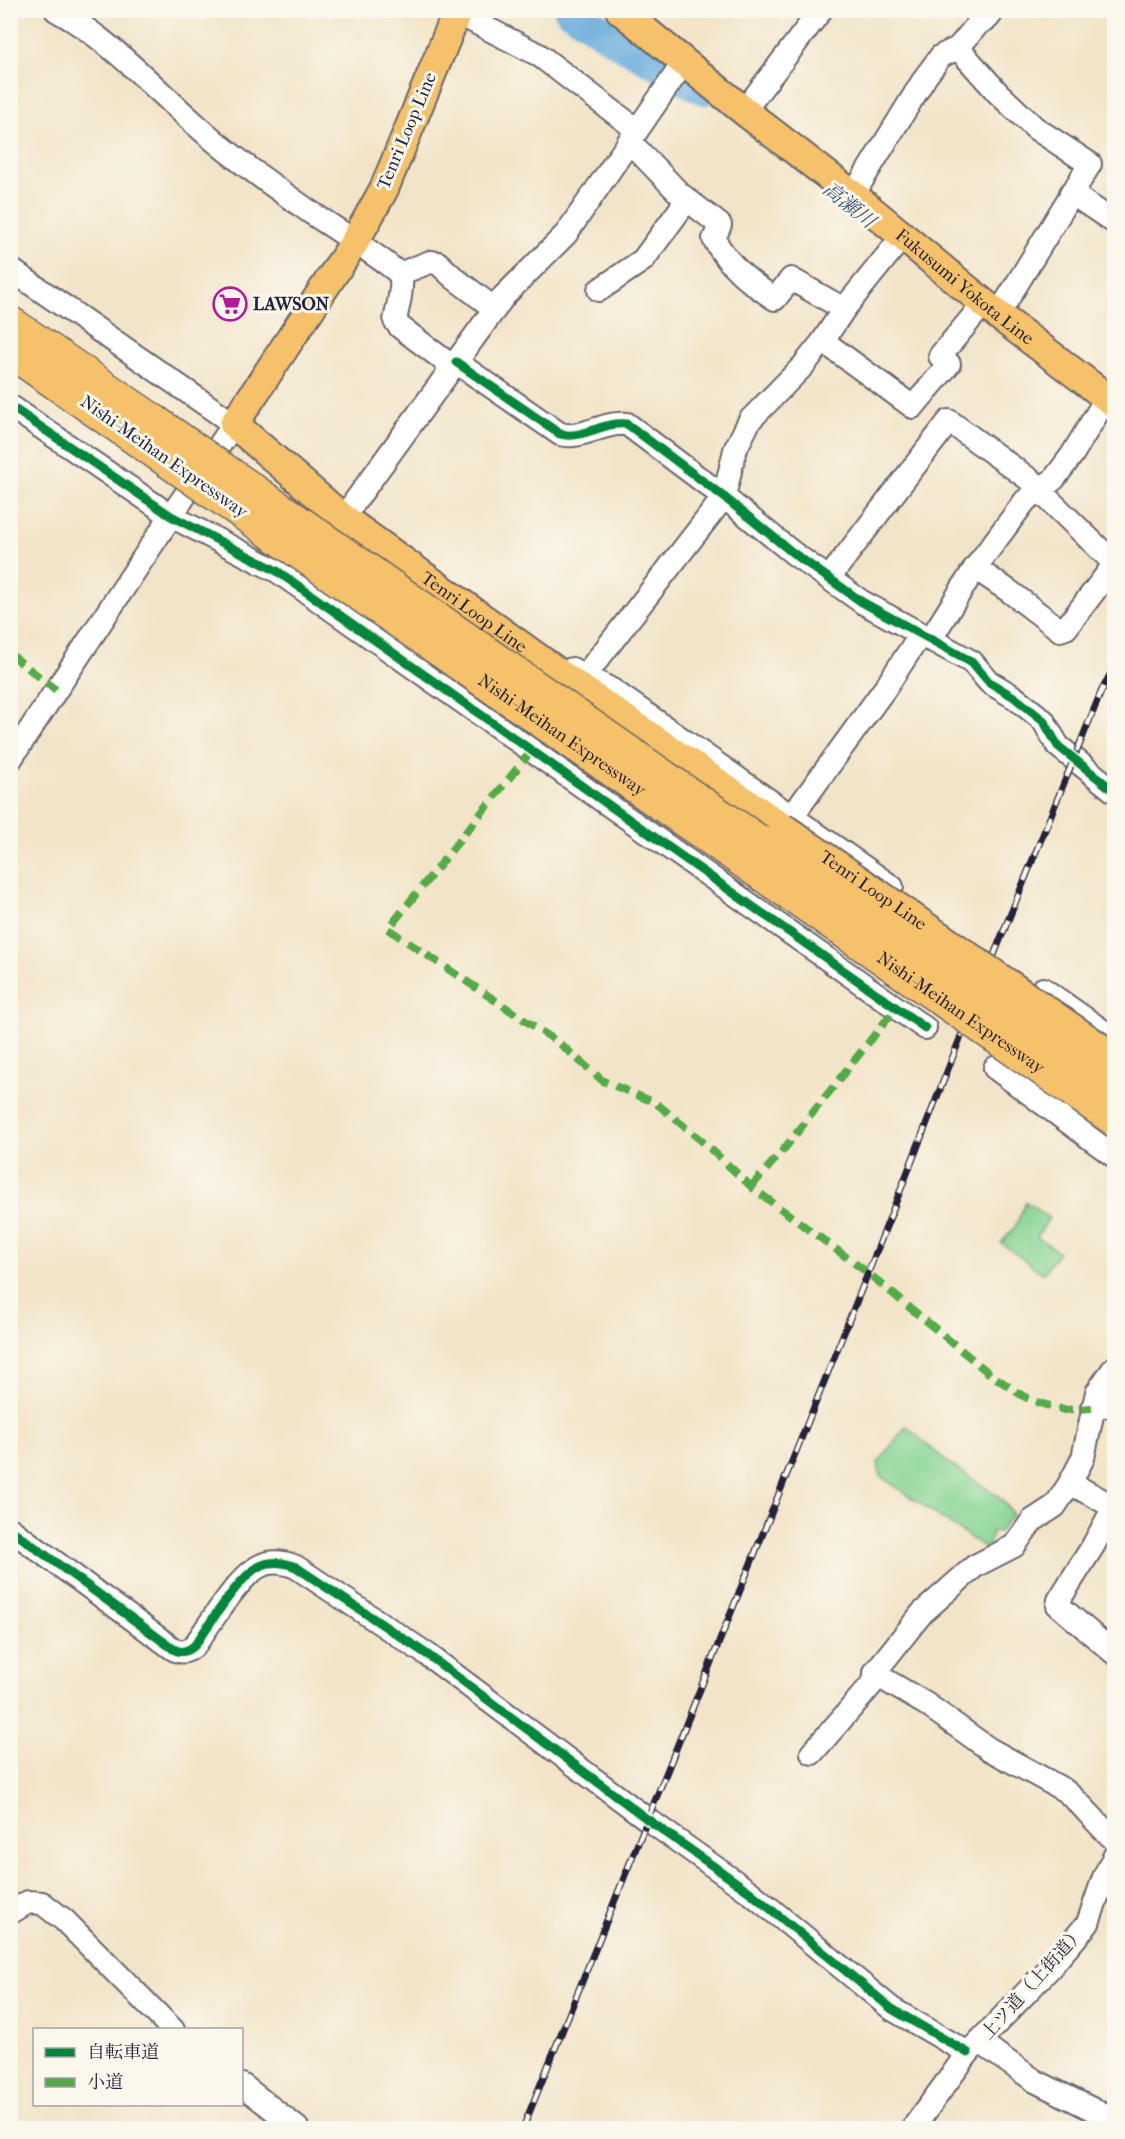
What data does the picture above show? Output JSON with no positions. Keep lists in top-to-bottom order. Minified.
{"streets":{"highway":["Nishi-Meihan Expressway"],"main road":["Tenri Loop Line","Fukusumi Yokota Line"],"street":["上ツ道（上街道）"]},"water":["高瀬川"],"places":{"supermarket":["LAWSON"]},"legend":["自転車道","小道"]}
